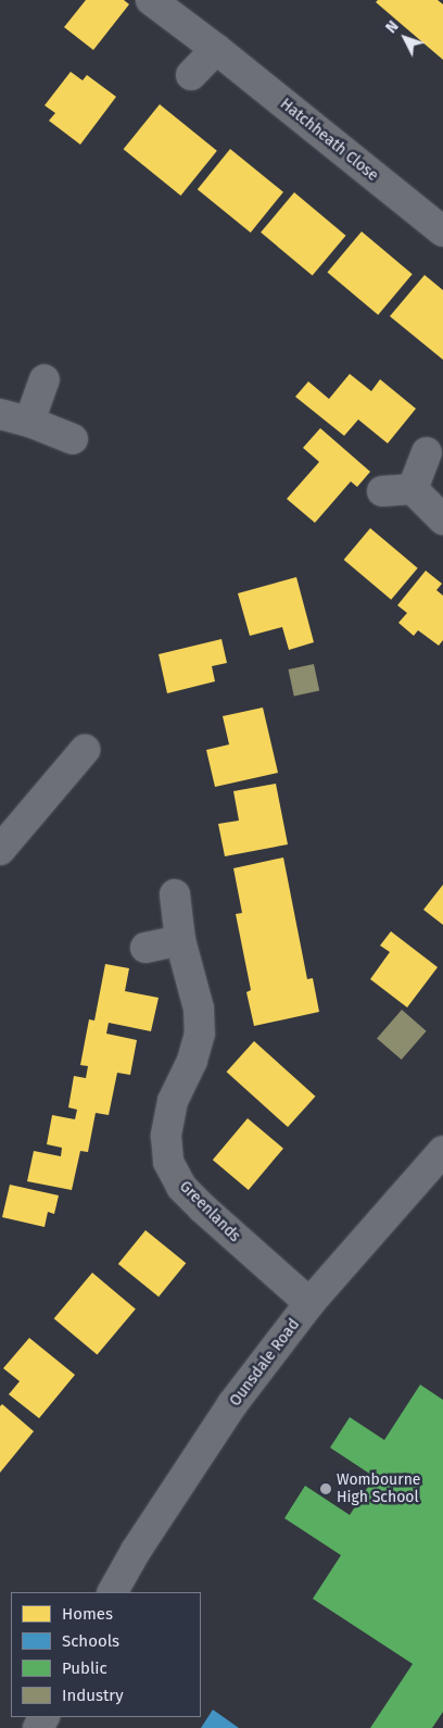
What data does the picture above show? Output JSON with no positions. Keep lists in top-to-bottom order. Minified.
{"streets":{"street":["Hatchheath Close","Greenlands","Ounsdale Road"]},"crossings":[["Greenlands","Ounsdale Road"]],"places":["Wombourne High School"],"legend":["Homes","Schools","Public","Industry"],"north":"top left"}
